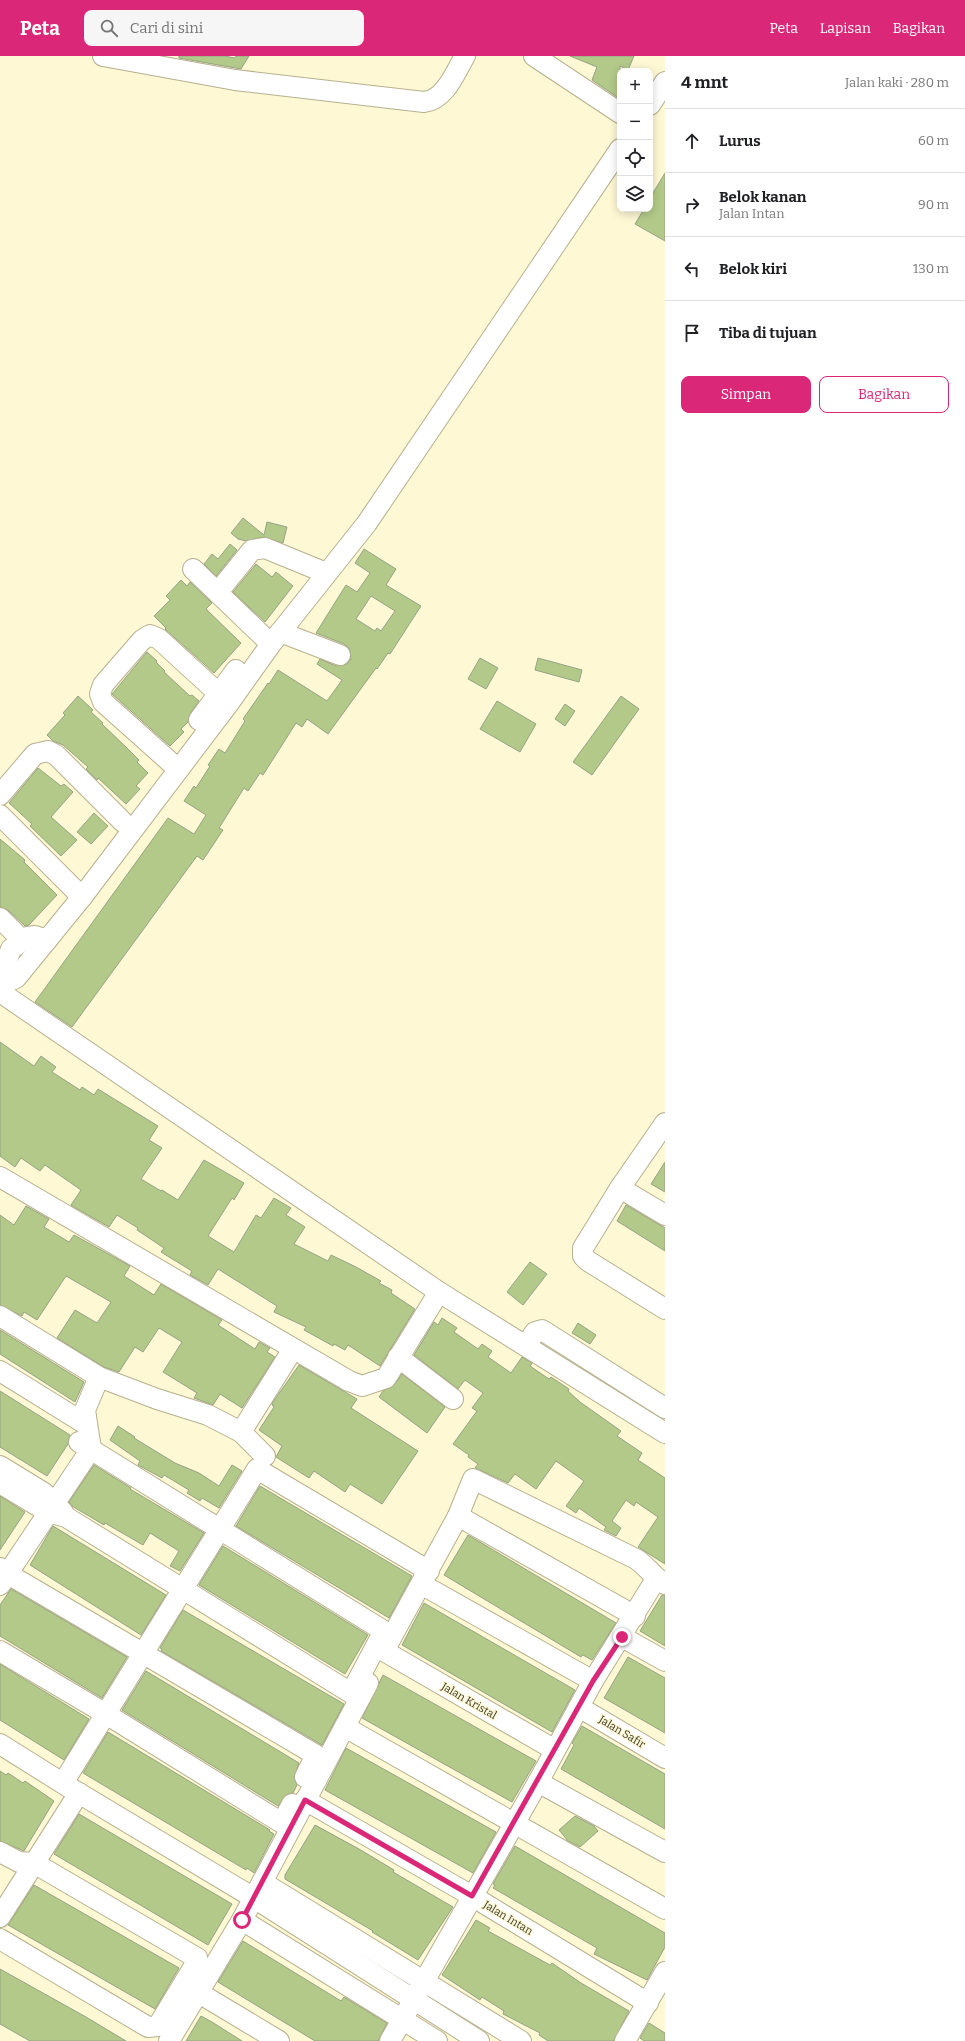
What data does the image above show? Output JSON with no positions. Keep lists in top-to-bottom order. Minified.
{"streets":{"street":["Jalan Kristal","Jalan Safir","Jalan Intan"]},"page":{"header":"Peta","search":"Cari di sini","nav":["Peta","Lapisan","Bagikan"],"heading":["4 mnt","Jalan kaki · 280 m"],"map_buttons":["+","−"],"list":[["Lurus","60 m"],["Belok kanan","Jalan Intan","90 m"],["Belok kiri","130 m"],"Tiba di tujuan"],"buttons":["Simpan","Bagikan"]}}
